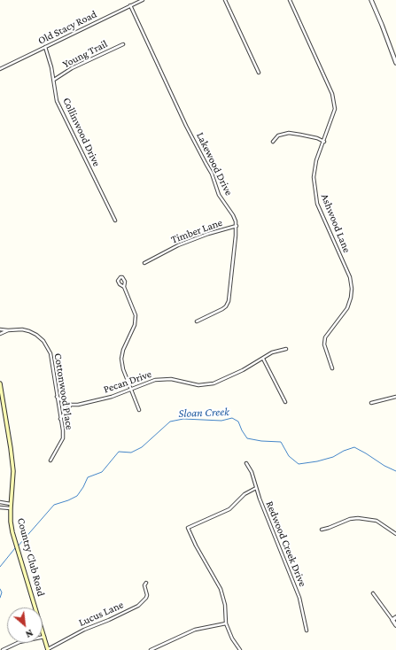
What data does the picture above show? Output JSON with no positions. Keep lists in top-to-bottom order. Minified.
{"streets":{"main road":["Country Club Road"],"street":["Old Stacy Road","Young Trail","Collinwood Drive","Lakewood Drive","Ashwood Lane","Timber Lane","Pecan Drive","Cottonwood Place","Redwood Creek Drive","Lucus Lane"]},"crossings":[["Old Stacy Road","Collinwood Drive"],["Old Stacy Road","Lakewood Drive"],["Young Trail","Collinwood Drive"],["Lakewood Drive","Timber Lane"],["Country Club Road","Lucus Lane"]],"water":["Sloan Creek"],"north":"bottom right"}
